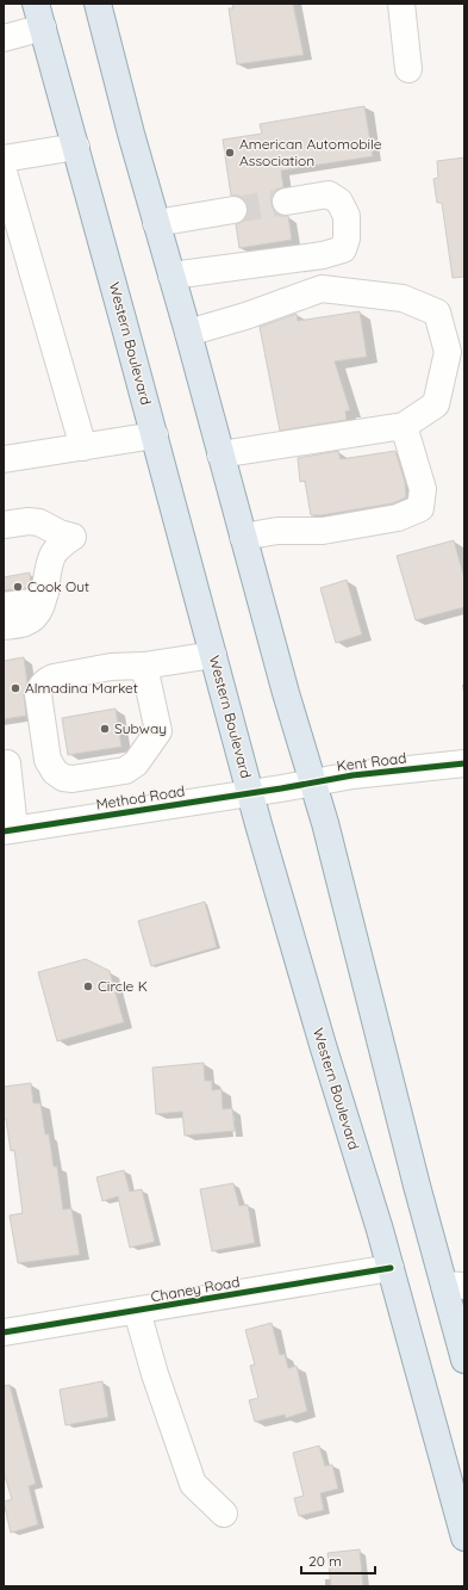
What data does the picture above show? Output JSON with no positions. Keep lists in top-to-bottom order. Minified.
{"streets":{"main road":["Western Boulevard"],"street":["Kent Road","Method Road","Chaney Road"]},"crossings":[["Western Boulevard","Method Road"],["Western Boulevard","Chaney Road"],["Kent Road","Method Road"]],"places":["American Automobile Association","Cook Out","Almadina Market","Subway","Circle K"],"scale_bar":"20 m"}
